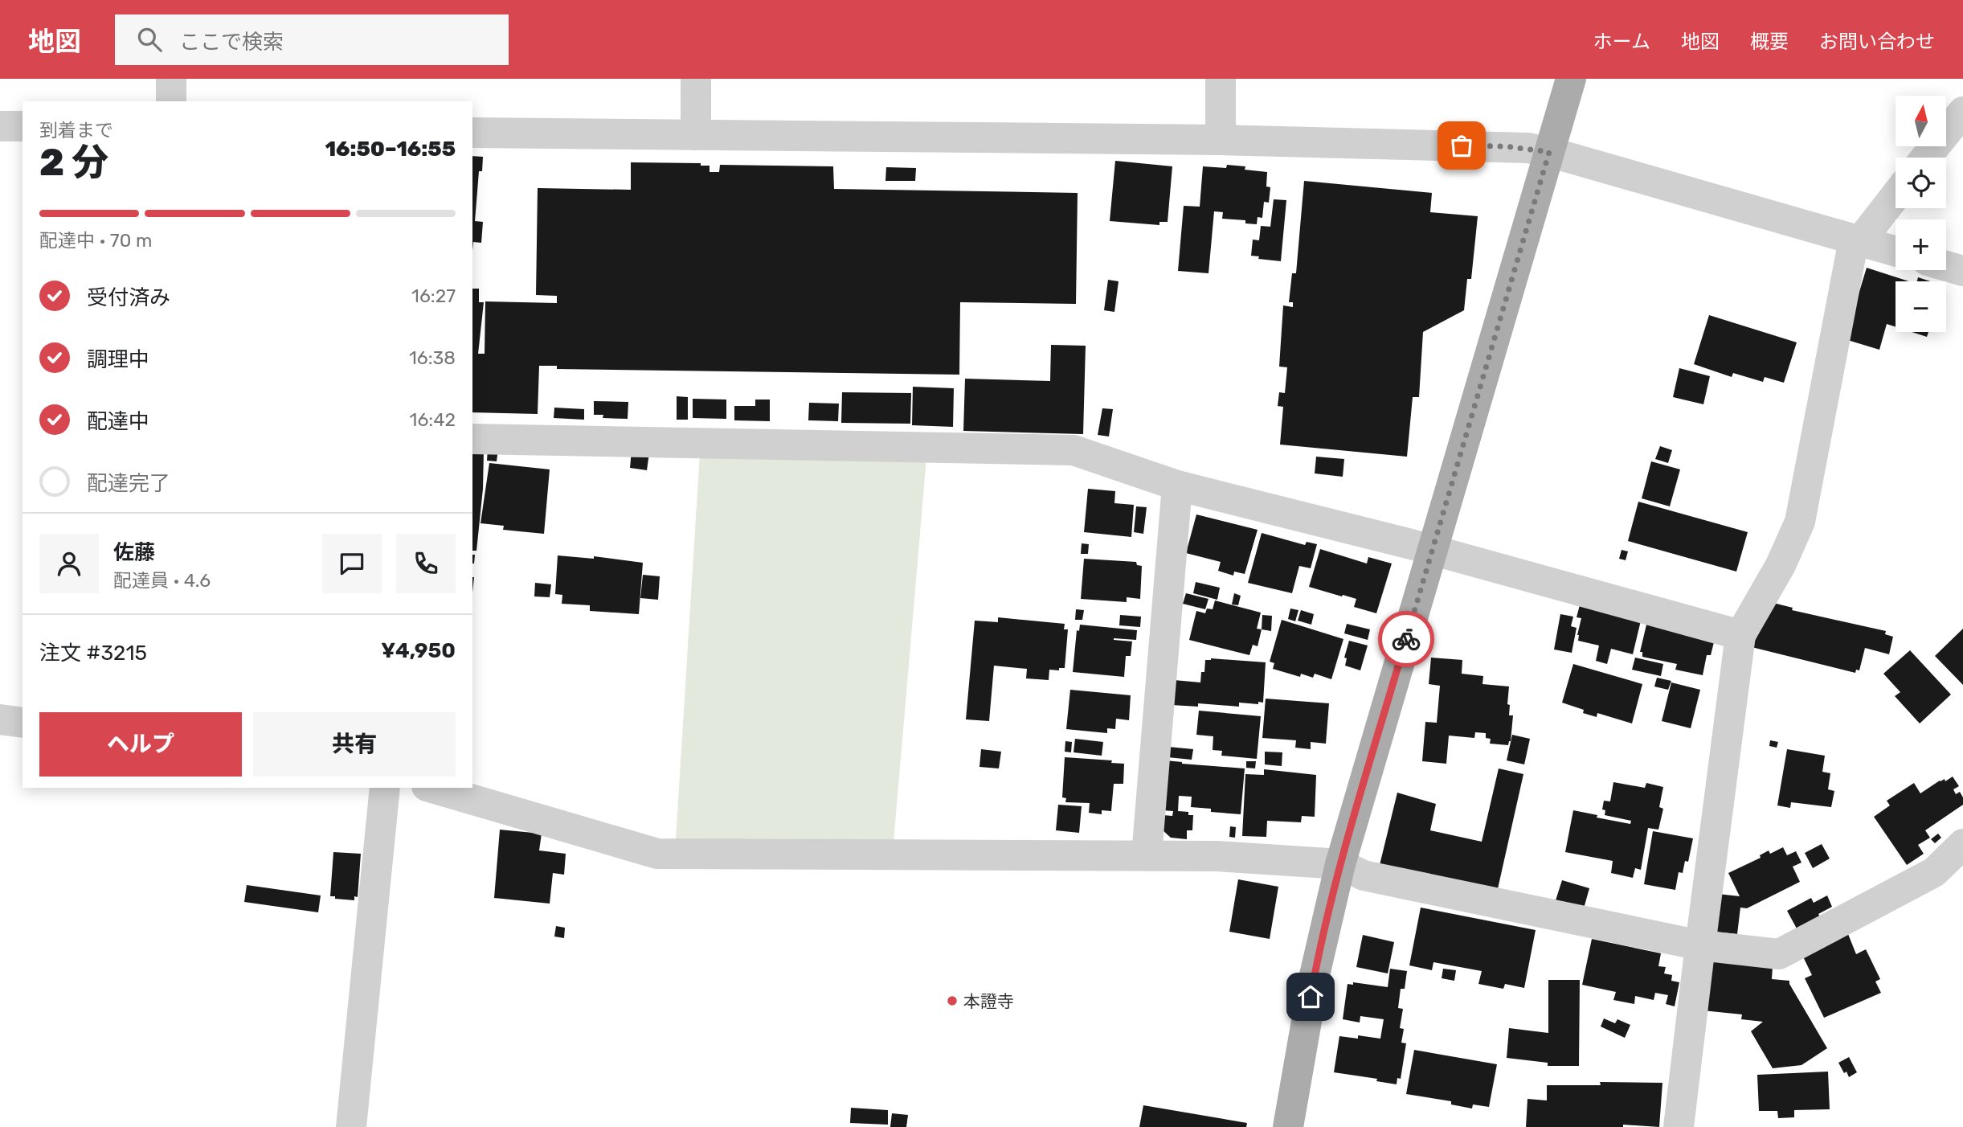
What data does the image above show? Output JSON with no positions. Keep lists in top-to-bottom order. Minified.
{"places":["本證寺"],"north":"top","page":{"header":"地図","search":"ここで検索","nav":["ホーム","地図","概要","お問い合わせ"],"map_buttons":["+","−"],"heading":["2 分","到着まで","16:50–16:55"],"panel":["佐藤","配達員 · 4.6","注文 #3215","¥4,950"],"bar":"配達中 · 70 m","list":[["受付済み","16:27"],["調理中","16:38"],["配達中","16:42"],"配達完了"],"buttons":["ヘルプ","共有"]}}
